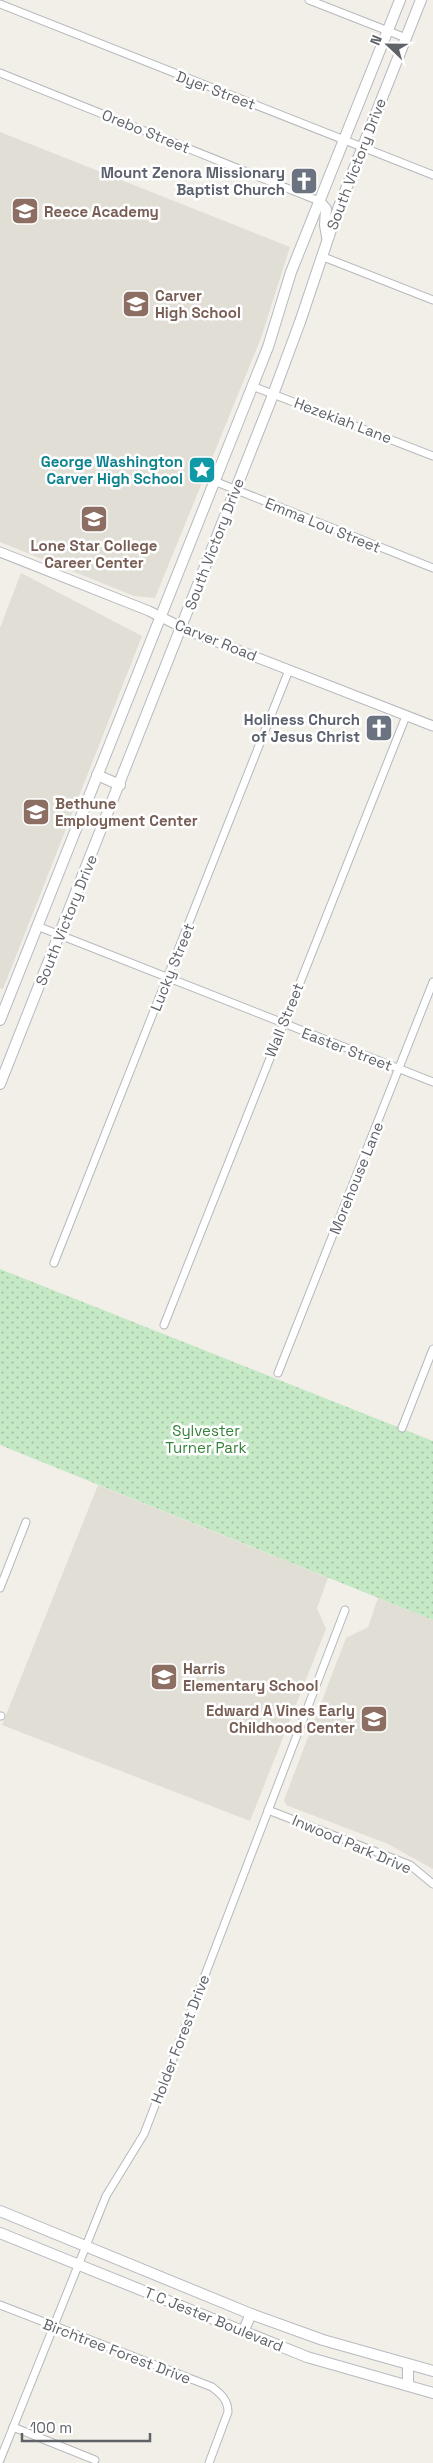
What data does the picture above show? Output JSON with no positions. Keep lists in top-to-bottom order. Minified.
{"streets":{"main road":["South Victory Drive","T C Jester Boulevard"],"street":["Dyer Street","Orebo Street","Hezekiah Lane","Emma Lou Street","Carver Road","Lucky Street","Wall Street","Easter Street","Morehouse Lane","Inwood Park Drive","Holder Forest Drive","Birchtree Forest Drive"]},"crossings":[["Dyer Street","South Victory Drive"],["Orebo Street","South Victory Drive"],["South Victory Drive","Hezekiah Lane"],["South Victory Drive","Emma Lou Street"],["South Victory Drive","Carver Road"],["South Victory Drive","Easter Street"],["Carver Road","Lucky Street"],["Carver Road","Wall Street"],["Lucky Street","Easter Street"],["Wall Street","Easter Street"],["Easter Street","Morehouse Lane"],["Inwood Park Drive","Holder Forest Drive"],["Holder Forest Drive","T C Jester Boulevard"],["Holder Forest Drive","Birchtree Forest Drive"]],"parks":["Sylvester Turner Park"],"places":{"church":["Mount Zenora Missionary Baptist Church","Holiness Church of Jesus Christ"],"school or university":["Reece Academy","Carver High School","Lone Star College Career Center","Bethune Employment Center","Harris Elementary School","Edward A Vines Early Childhood Center"],"place":["George Washington Carver High School"]},"scale_bar":"100 m","north":"left"}
